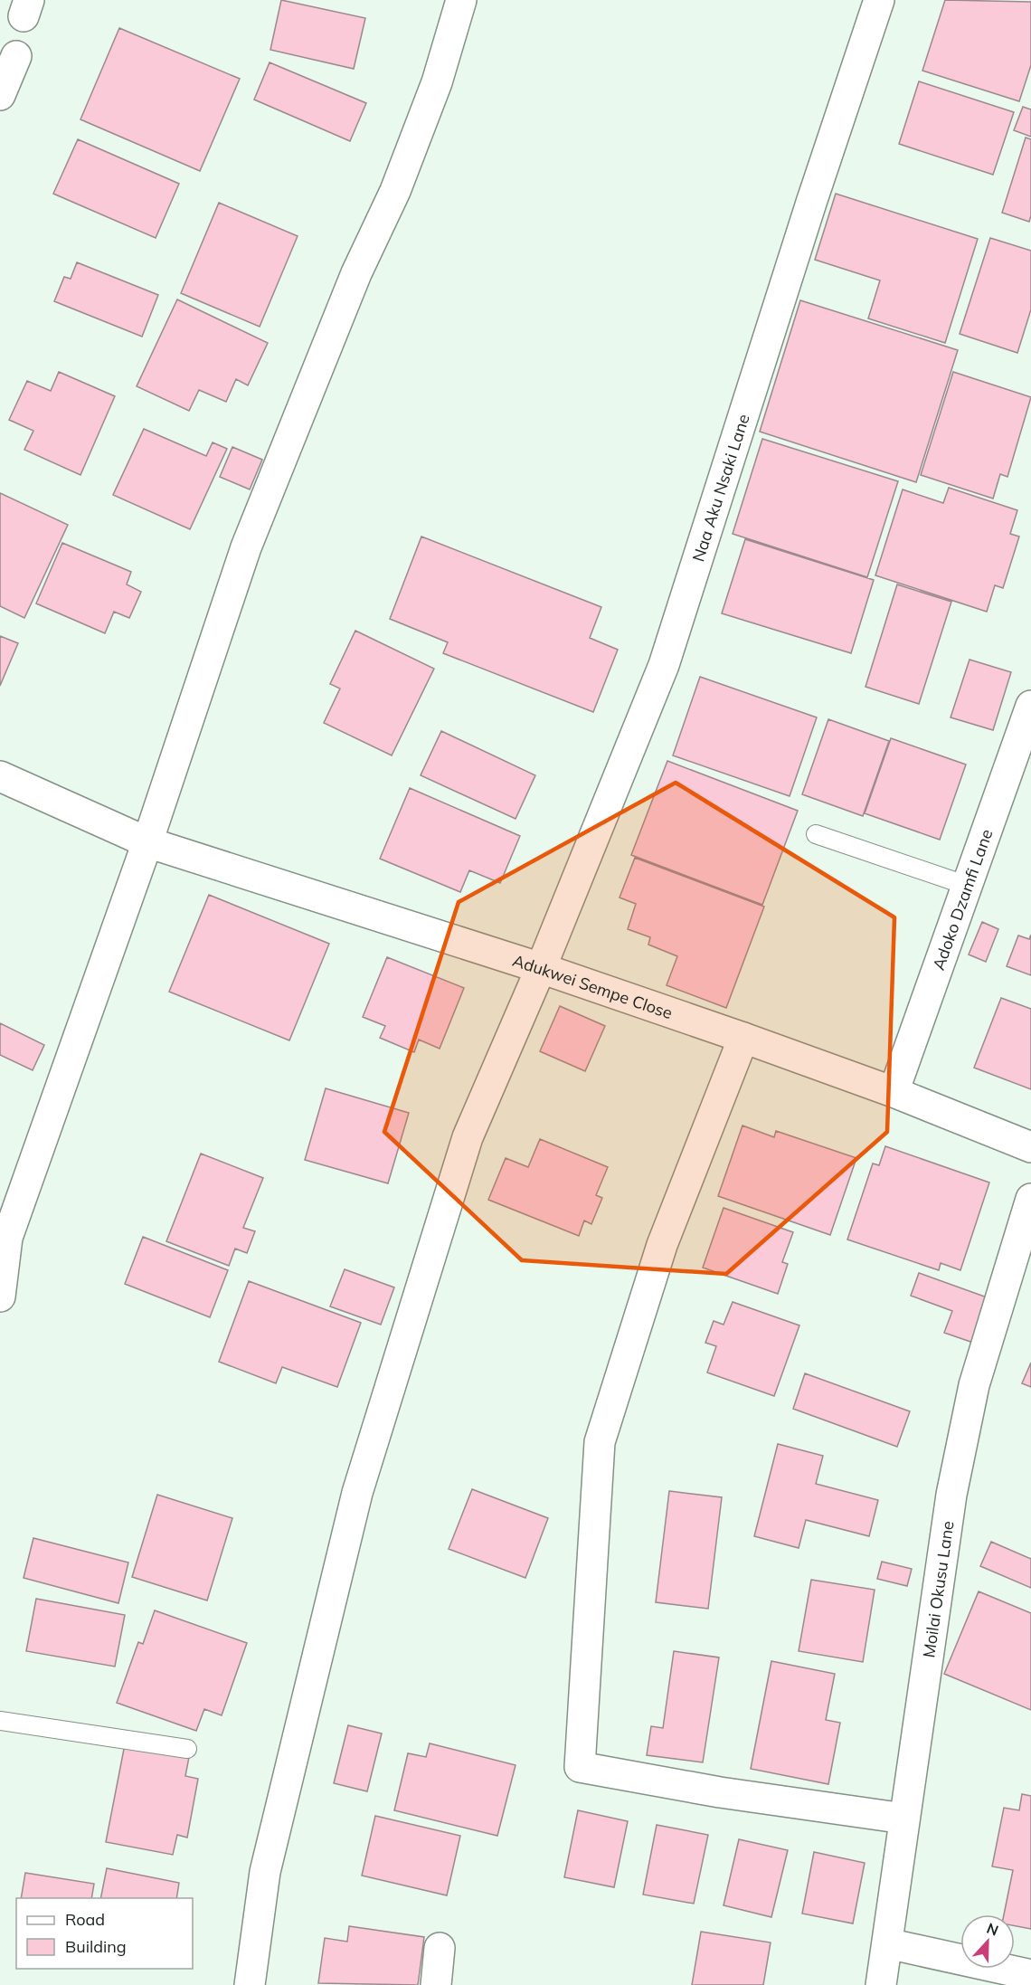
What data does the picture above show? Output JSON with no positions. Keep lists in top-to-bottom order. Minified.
{"streets":{"street":["Naa Aku Nsaki Lane","Adoko Dzamfi Lane","Adukwei Sempe Close","Moilai Okusu Lane"]},"crossings":[["Naa Aku Nsaki Lane","Adukwei Sempe Close"],["Adoko Dzamfi Lane","Adukwei Sempe Close"]],"legend":["Road","Building"],"north":"top"}
